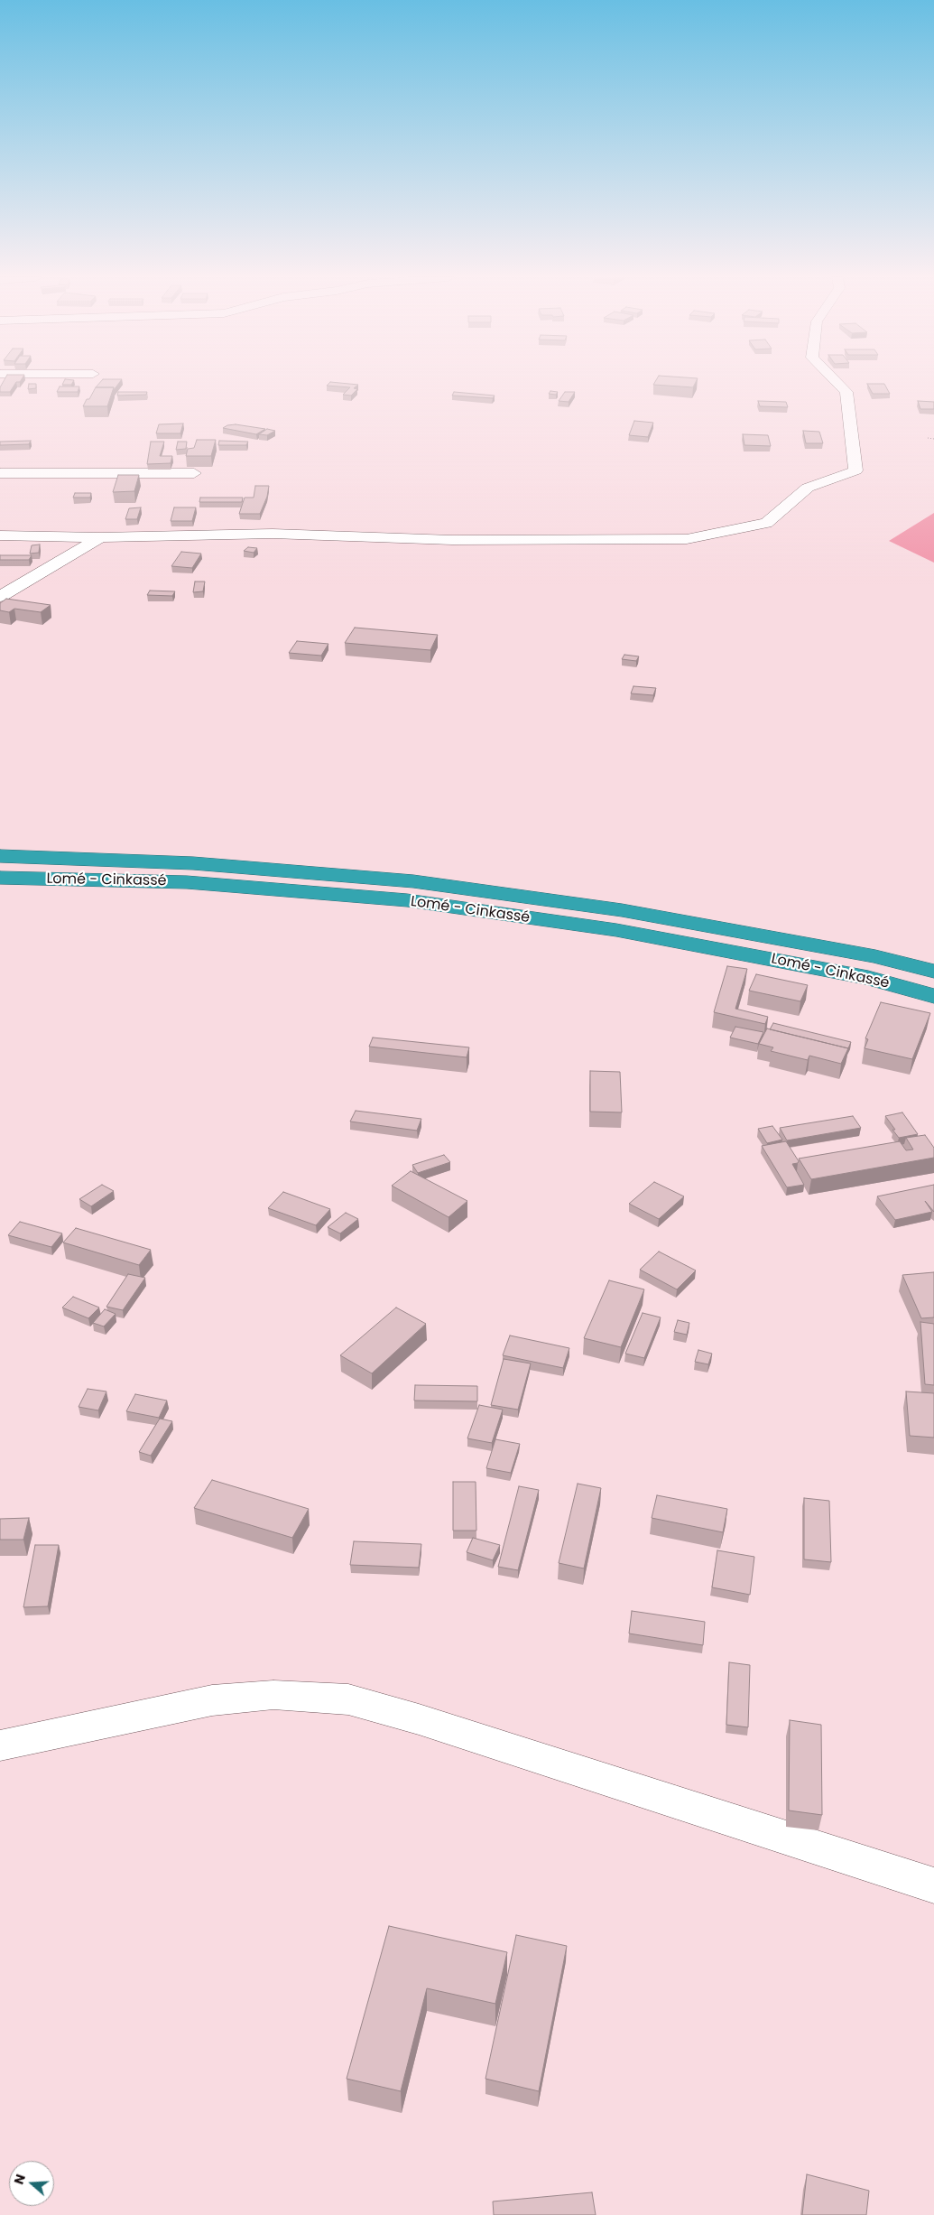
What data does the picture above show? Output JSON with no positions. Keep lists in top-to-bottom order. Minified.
{"streets":{"highway":["Lomé - Cinkassé"]},"north":"left"}
